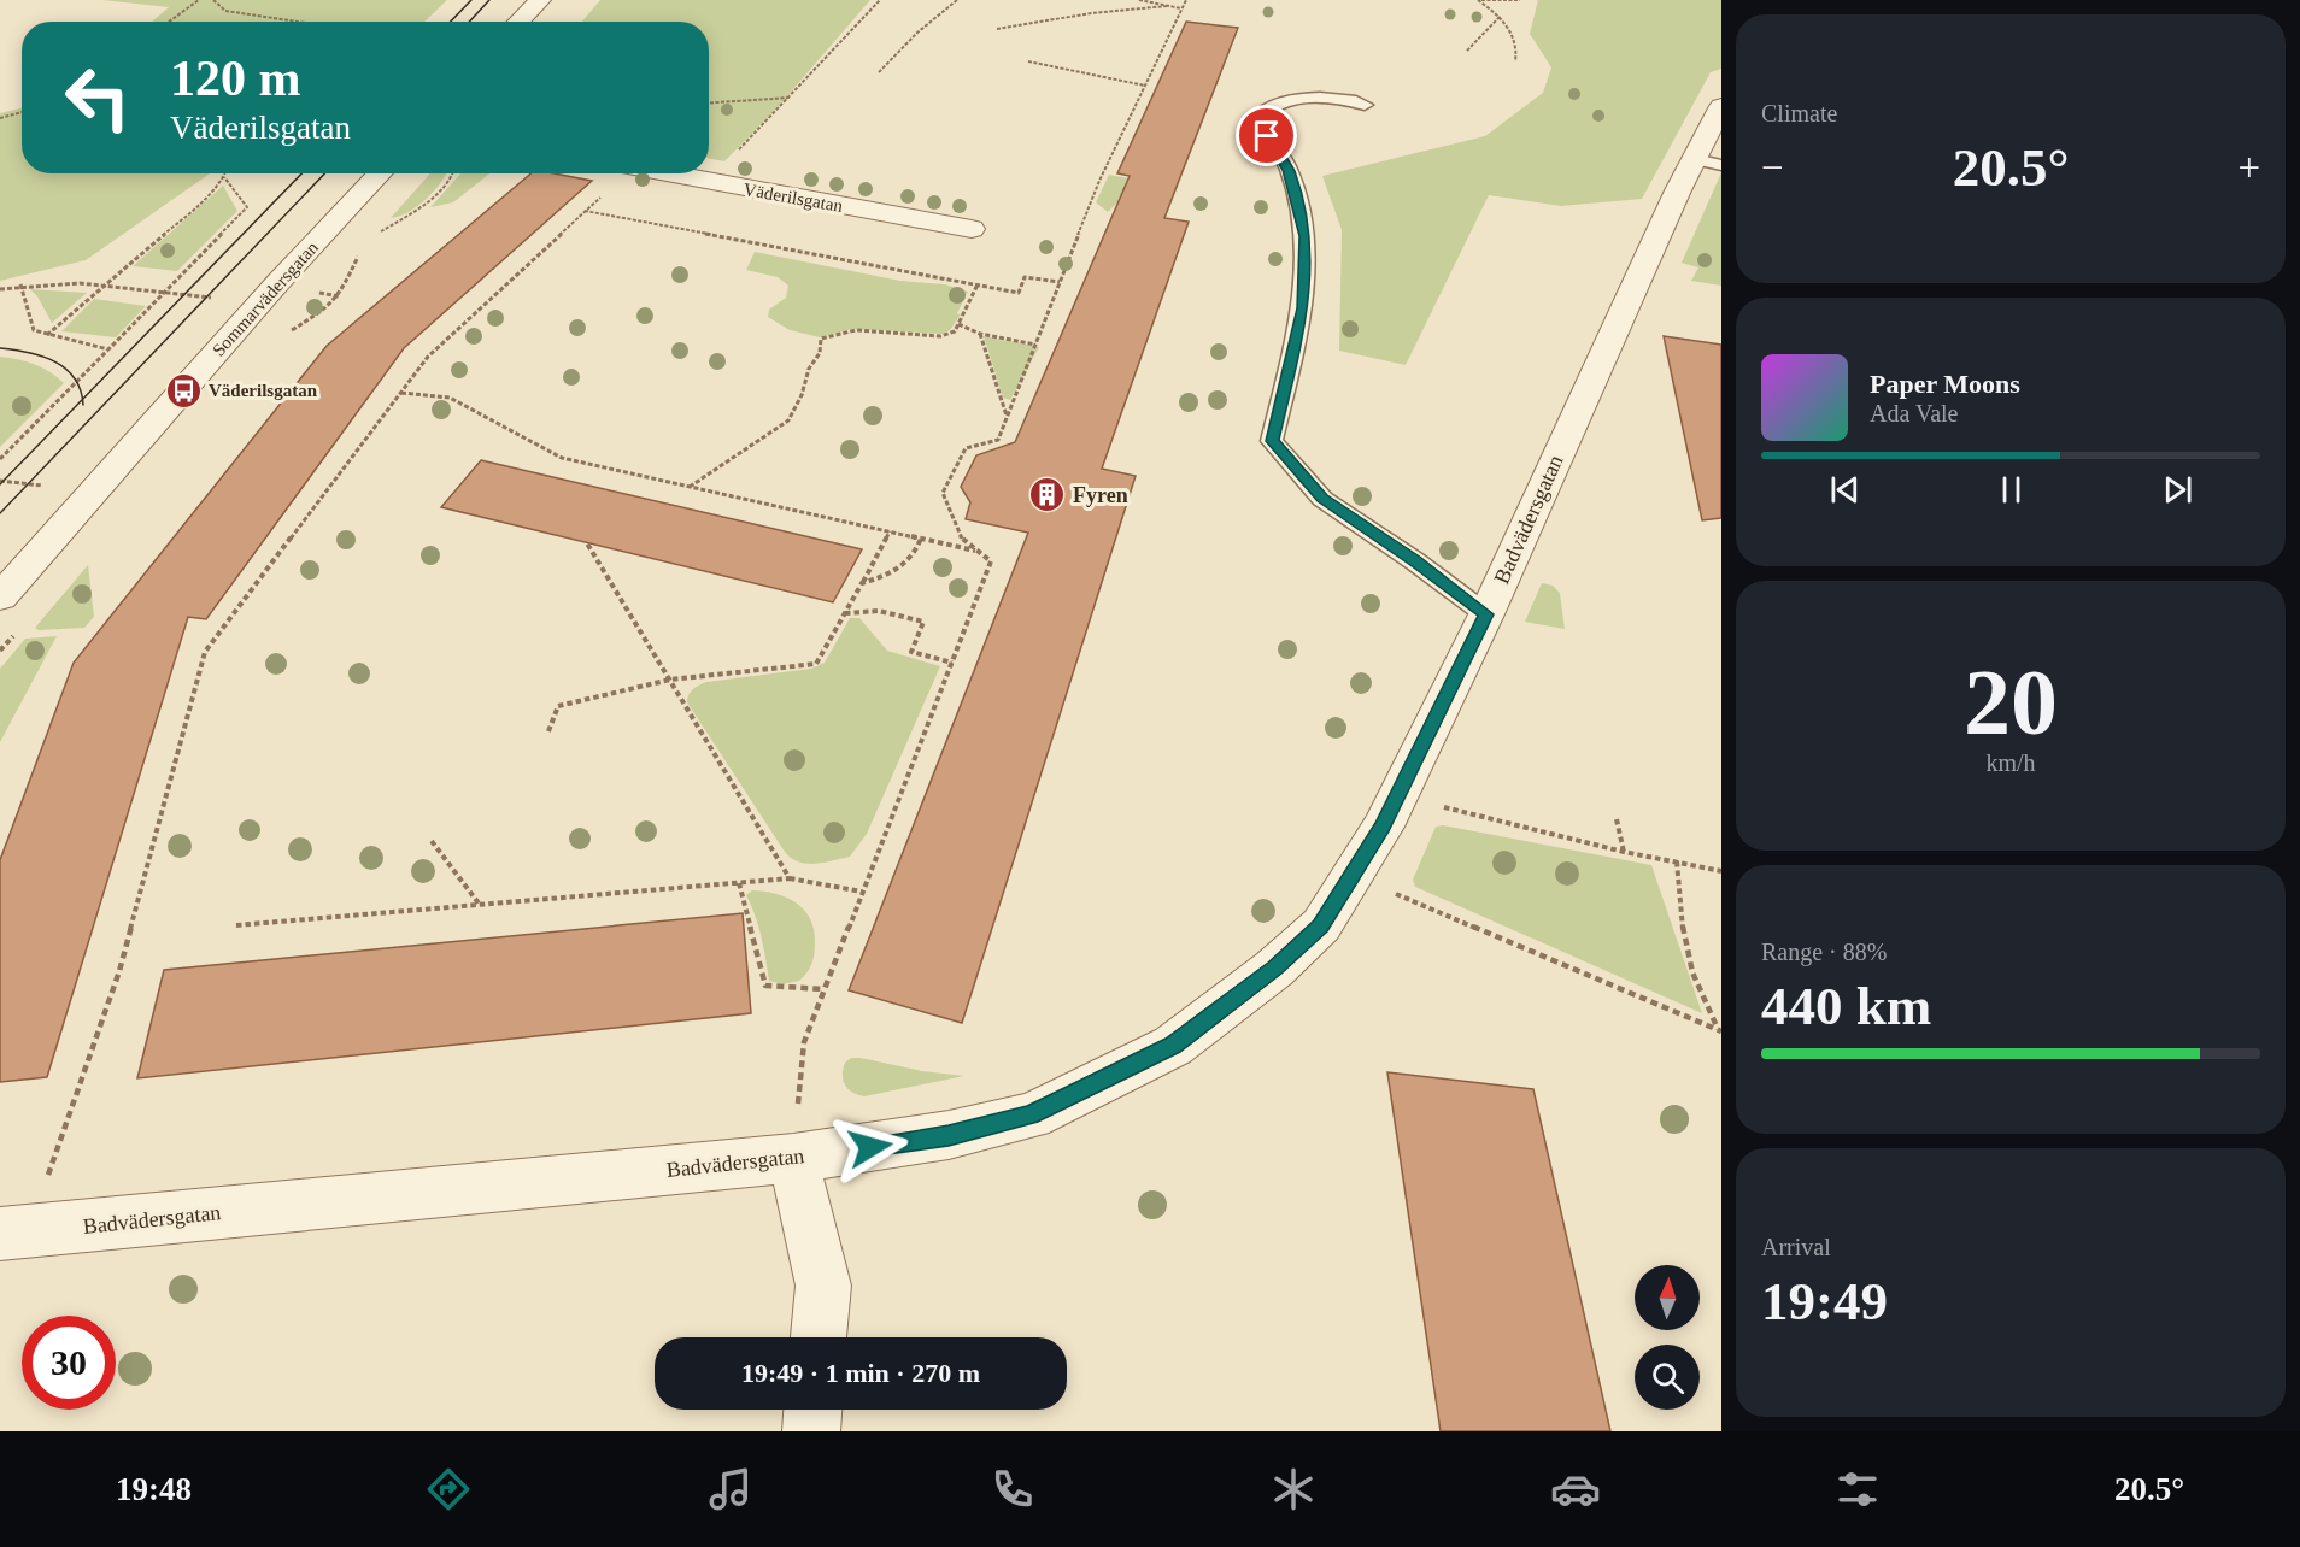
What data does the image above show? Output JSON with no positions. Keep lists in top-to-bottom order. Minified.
{"streets":{"street":["Väderilsgatan","Sommarvädersgatan","Badvädersgatan"]},"places":{"bus stop":["Väderilsgatan"],"building":["Fyren"]},"north":"top","page":{"tile":["Climate",["20","km/h"],["Range · 88%","440 km"],["Arrival","19:49"]],"turn":["120 m","Väderilsgatan"],"heat":["−","20.5°","+"],"song":["Paper Moons","Ada Vale"],"limit":"30","trip":"19:49 · 1 min · 270 m","tabs":["19:48","20.5°"]}}
